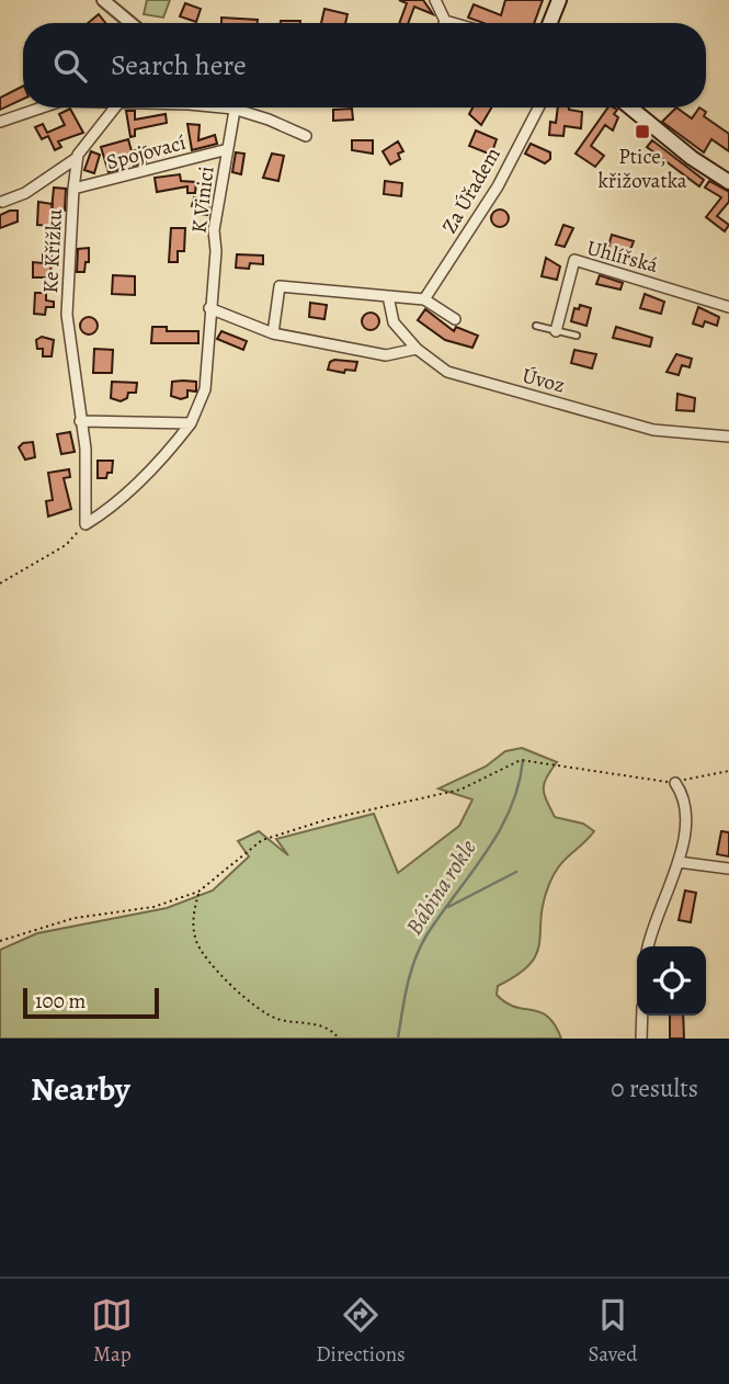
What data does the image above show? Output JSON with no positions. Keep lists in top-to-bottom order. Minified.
{"streets":{"street":["Spojovací","Za Úřadem","K Vinici","Ke Křížku","Uhlířská","Úvoz"]},"crossings":[["Spojovací","K Vinici"],["Spojovací","Ke Křížku"]],"water":["Bábina rokle"],"places":{"transit":["Ptice, křižovatka"]},"scale_bar":"100 m","page":{"search":"Search here","scale":"100 m","heading":["Nearby","0 results"],"nav":["Map","Directions","Saved"]}}
